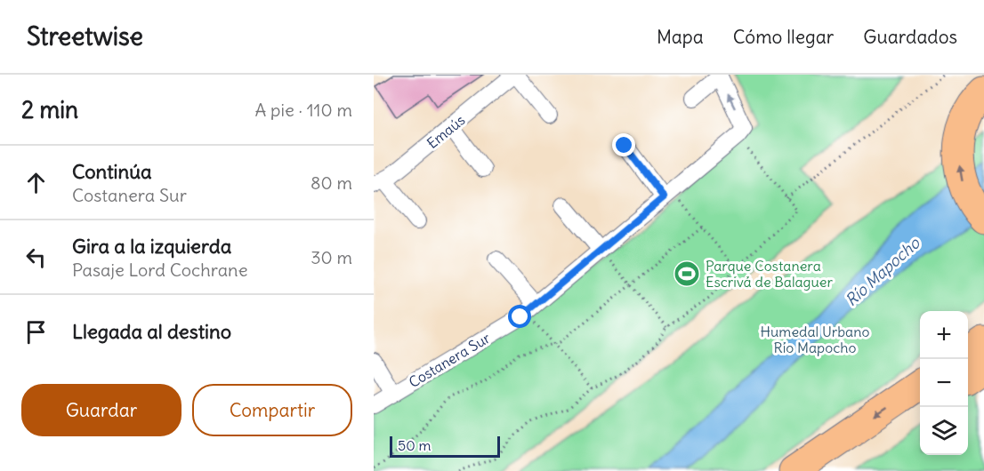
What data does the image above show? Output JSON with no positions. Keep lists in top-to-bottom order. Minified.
{"streets":{"street":["Emaús","Costanera Sur"]},"water":["Río Mapocho"],"parks":["Humedal Urbano Río Mapocho"],"places":{"sports":["Parque Costanera Escrivá de Balaguer"]},"scale_bar":"50 m","page":{"header":"Streetwise","nav":["Mapa","Cómo llegar","Guardados"],"heading":["2 min","A pie · 110 m"],"list":[["Continúa","Costanera Sur","80 m"],["Gira a la izquierda","Pasaje Lord Cochrane","30 m"],"Llegada al destino"],"map_buttons":["+","−"],"buttons":["Guardar","Compartir"],"scale":"50 m"}}
